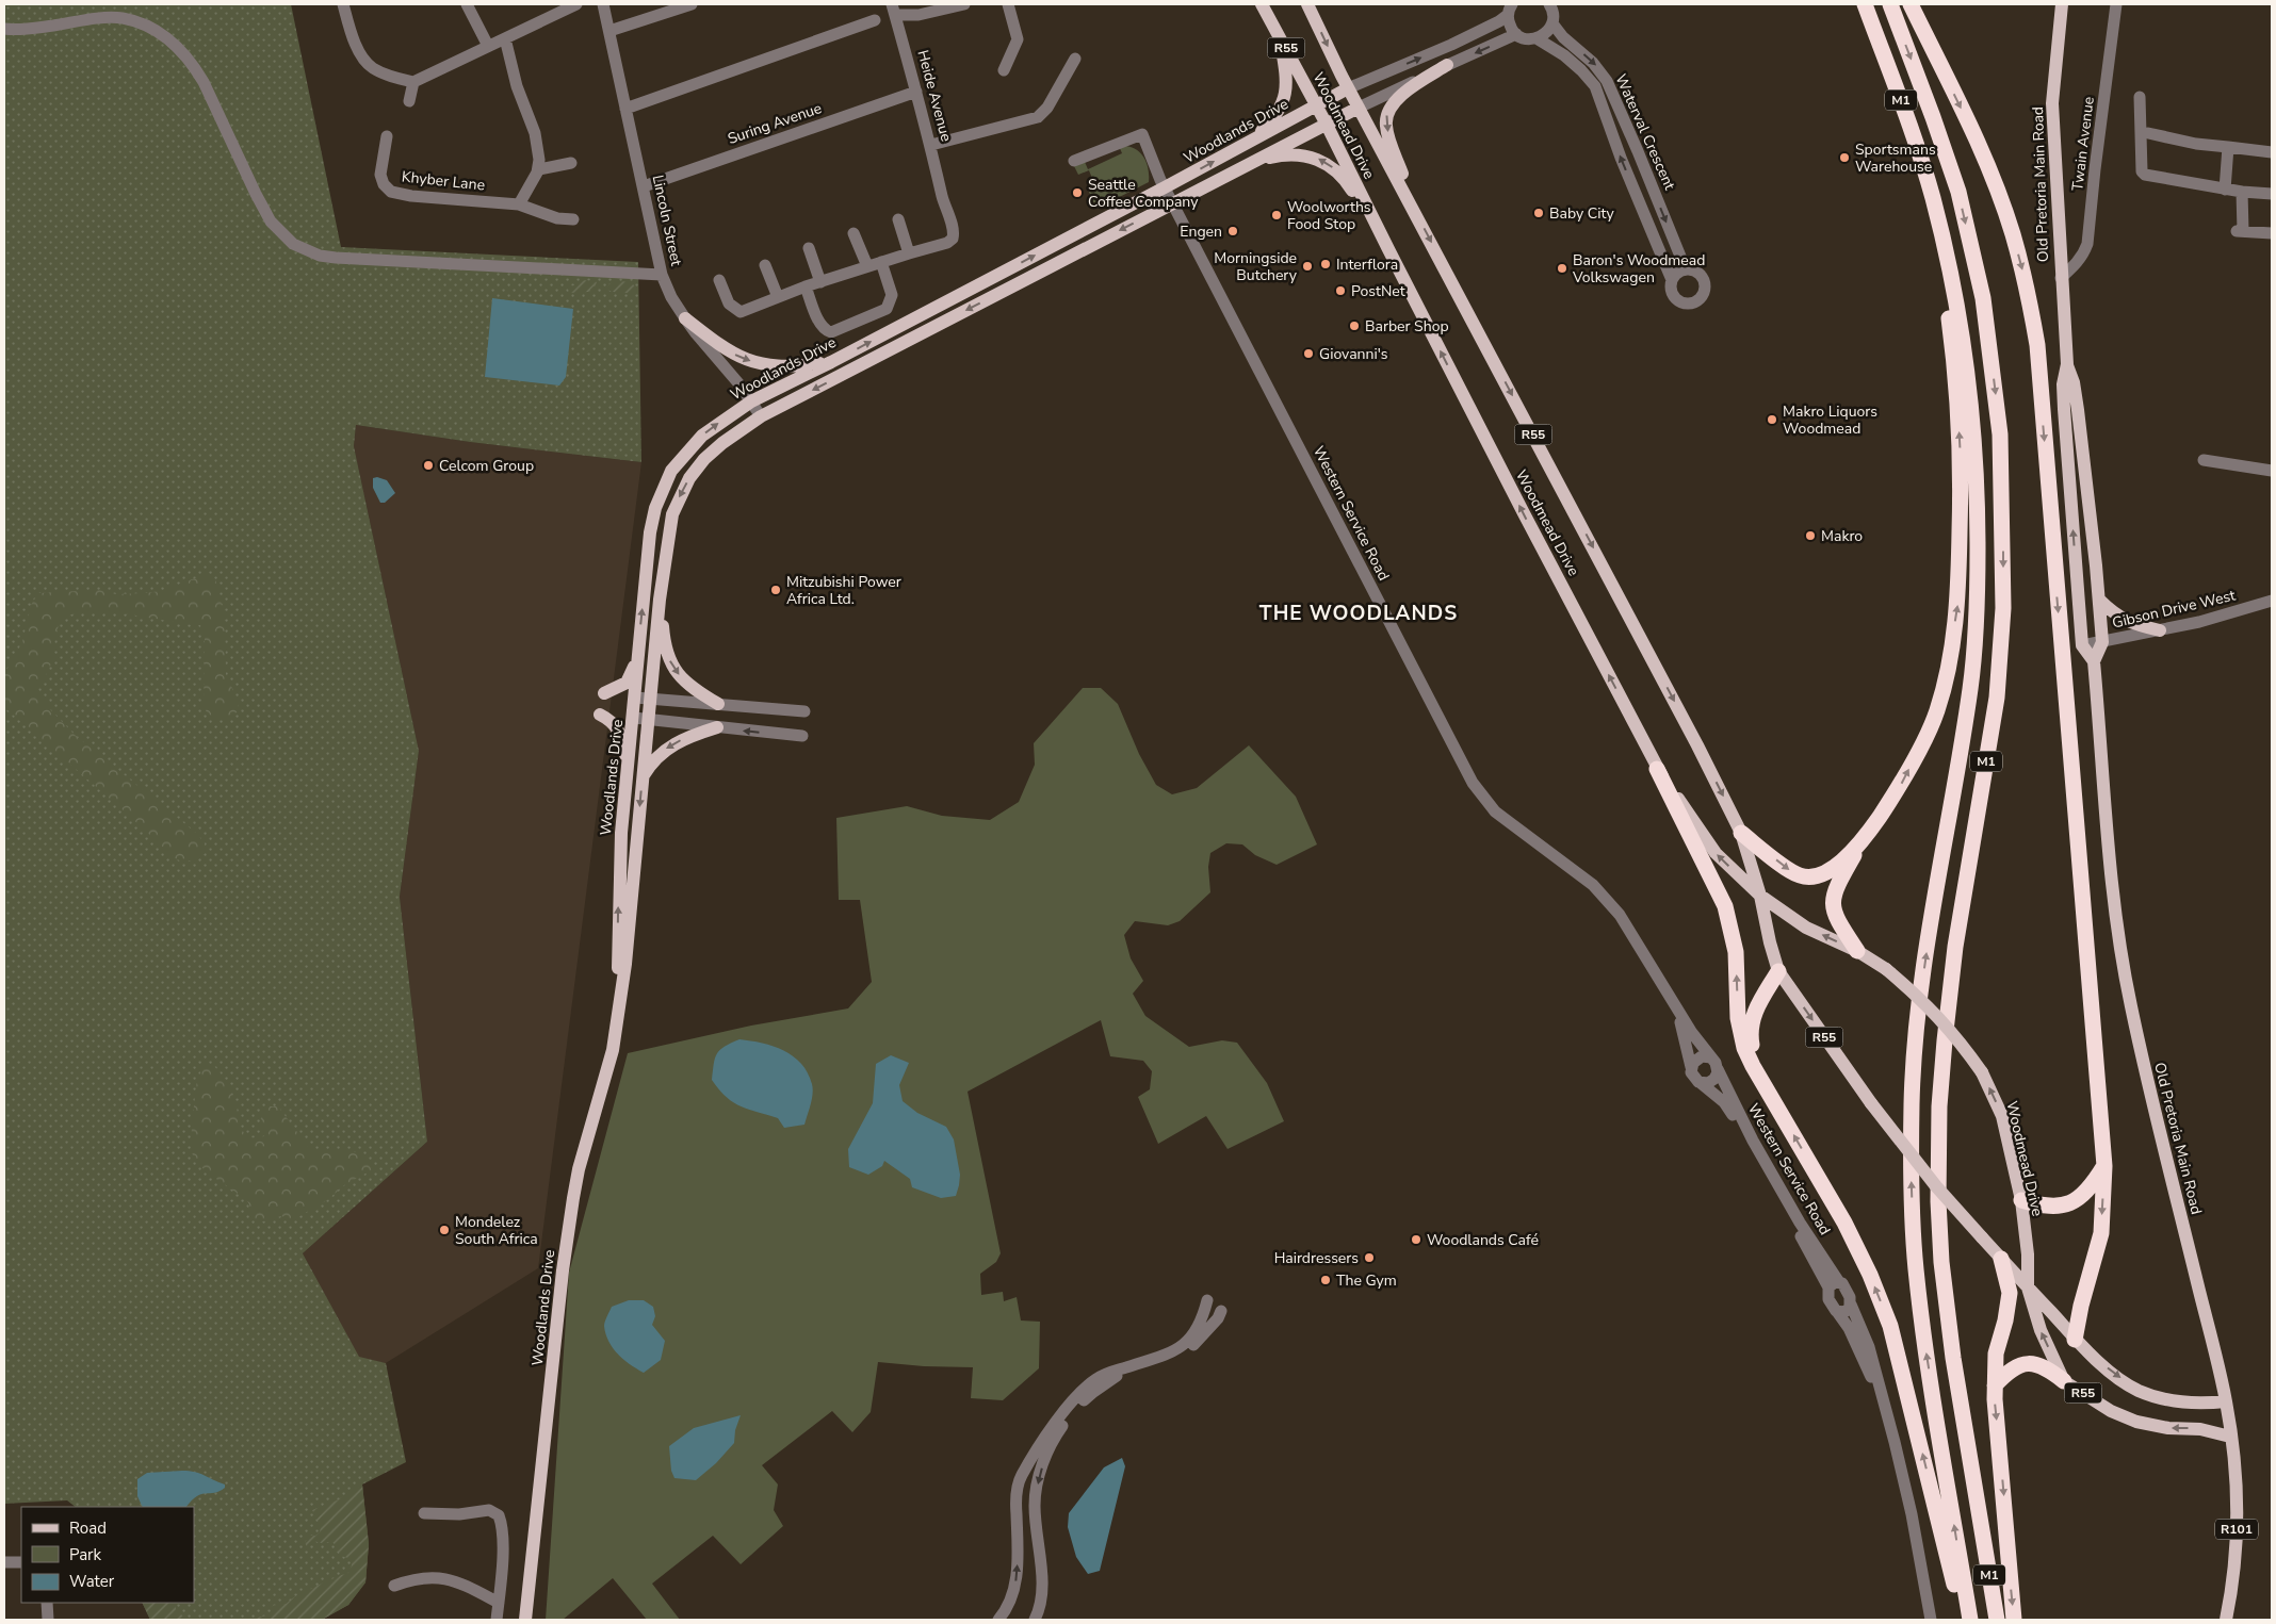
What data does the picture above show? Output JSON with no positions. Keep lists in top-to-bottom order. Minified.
{"streets":{"highway":["M1"],"main road":["R55","Woodmead Drive","Woodlands Drive","Old Pretoria Main Road","R101"],"street":["Heide Avenue","Suring Avenue","Waterval Crescent","Twain Avenue","Khyber Lane","Lincoln Street","Western Service Road","Gibson Drive West"]},"crossings":[["R55","Woodmead Drive"],["R55","Old Pretoria Main Road"],["Heide Avenue","Suring Avenue"],["Suring Avenue","Lincoln Street"],["Woodmead Drive","Woodlands Drive"],["Woodmead Drive","Old Pretoria Main Road"],["Woodlands Drive","Lincoln Street"],["Woodlands Drive","Western Service Road"],["Twain Avenue","Old Pretoria Main Road"],["Old Pretoria Main Road","Gibson Drive West"]],"districts":["THE WOODLANDS"],"places":["Sportsmans Warehouse","Seattle Coffee Company","Baby City","Woolworths Food Stop","Engen","Interflora","Morningside Butchery","Baron's Woodmead Volkswagen","PostNet","Barber Shop","Giovanni's","Makro Liquors Woodmead","Celcom Group","Makro","Mitzubishi Power Africa Ltd.","Mondelez South Africa","Woodlands Café","Hairdressers","The Gym"],"legend":["Road","Park","Water"]}
